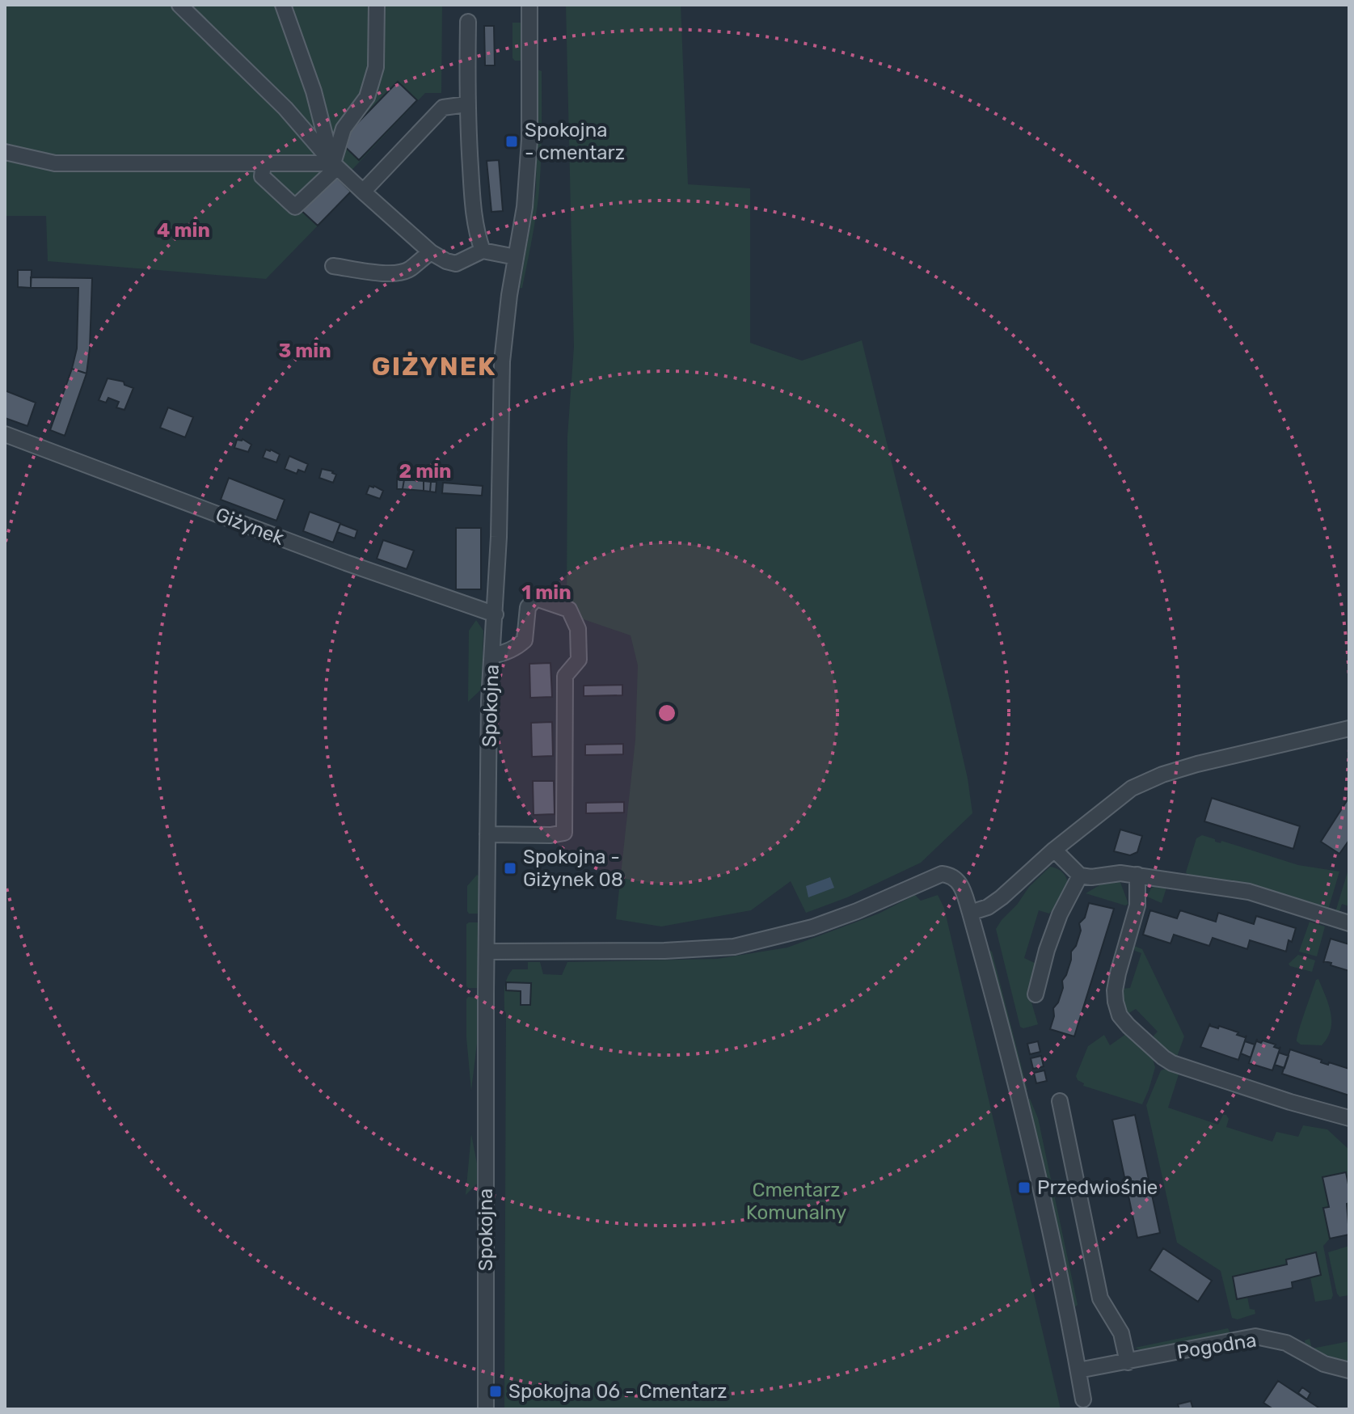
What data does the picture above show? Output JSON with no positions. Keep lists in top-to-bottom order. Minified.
{"streets":{"street":["Giżynek","Spokojna","Pogodna"]},"crossings":[["Giżynek","Spokojna"]],"districts":["GIŻYNEK"],"parks":["Cmentarz Komunalny"],"places":{"transit":["Spokojna - cmentarz","Spokojna - Giżynek 08","Przedwiośnie","Spokojna 06 - Cmentarz"]},"rings":["4 min","3 min","2 min","1 min"]}
